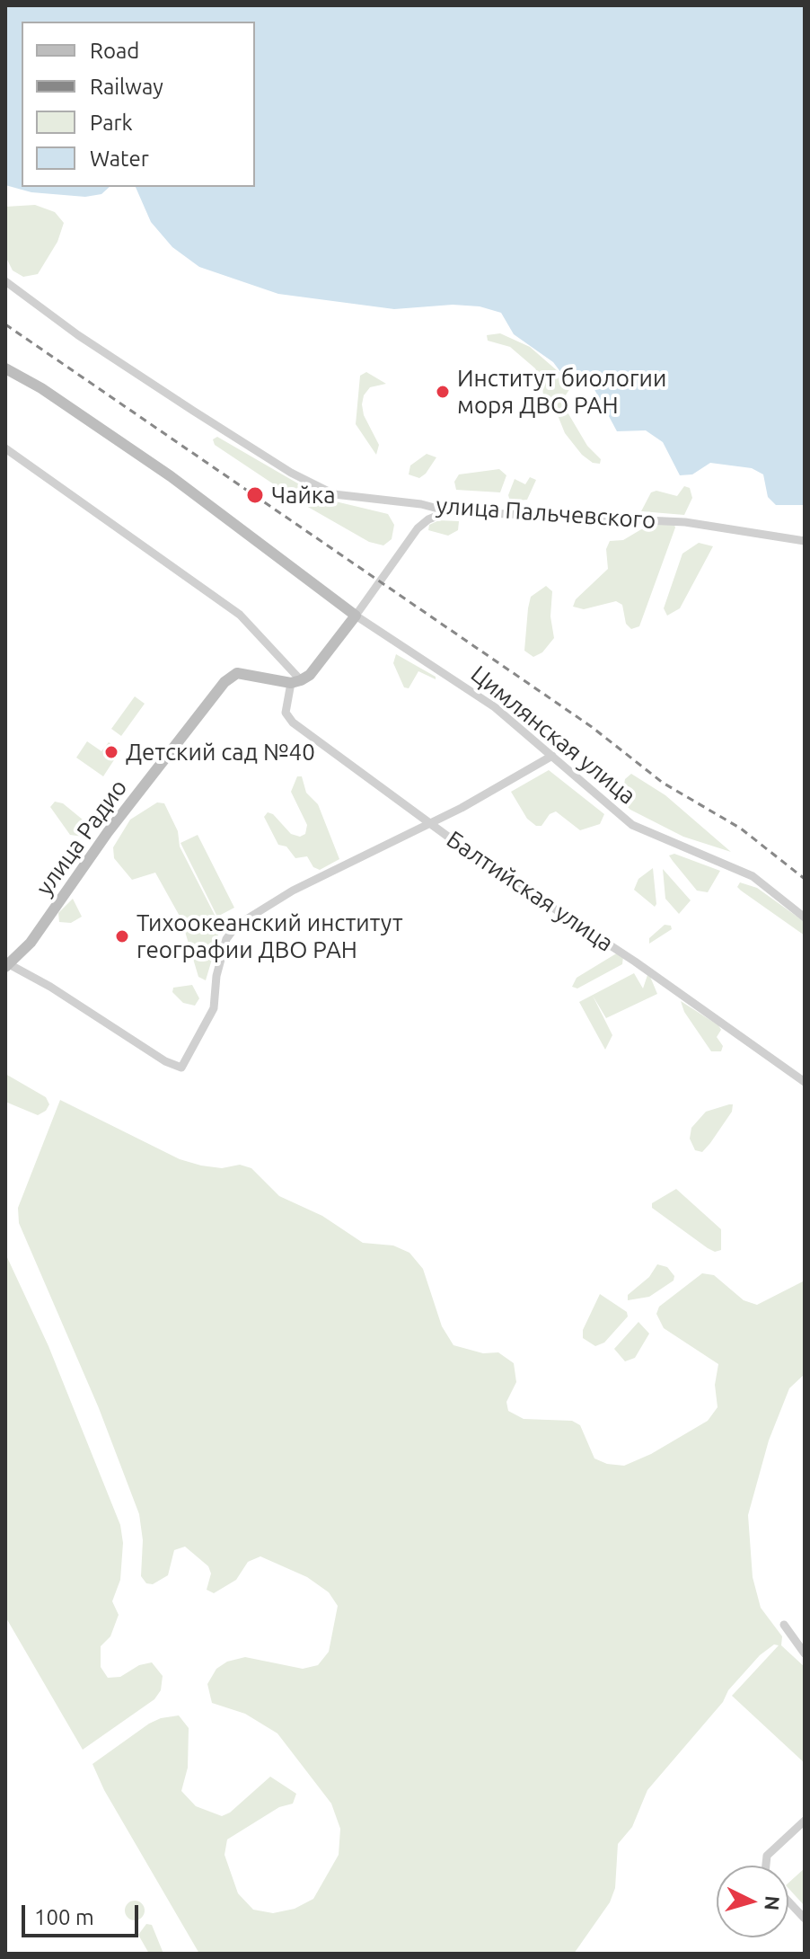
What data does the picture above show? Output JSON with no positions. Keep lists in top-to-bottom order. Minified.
{"streets":{"main road":["улица Радио"],"street":["улица Пальчевского","Цимлянская улица","Балтийская улица"]},"crossings":[["улица Радио","Балтийская улица"]],"places":["Институт биологии моря ДВО РАН","Чайка","Детский сад №40","Тихоокеанский институт географии ДВО РАН"],"legend":["Road","Railway","Park","Water"],"scale_bar":"100 m","north":"right"}
